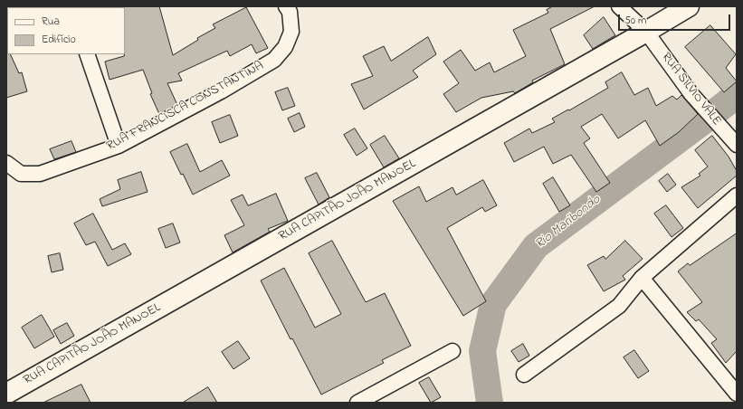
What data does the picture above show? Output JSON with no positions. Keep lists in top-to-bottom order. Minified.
{"streets":{"main road":["RUA CAPITÃO JOÃO MANOEL"],"street":["RUA SILVIO VALE","RUA FRANCISCA CONSTANTINA"]},"crossings":[["RUA SILVIO VALE","RUA CAPITÃO JOÃO MANOEL"]],"water":["Rio Maribondo"],"legend":["Rua","Edifício"],"scale_bar":"50 m"}
